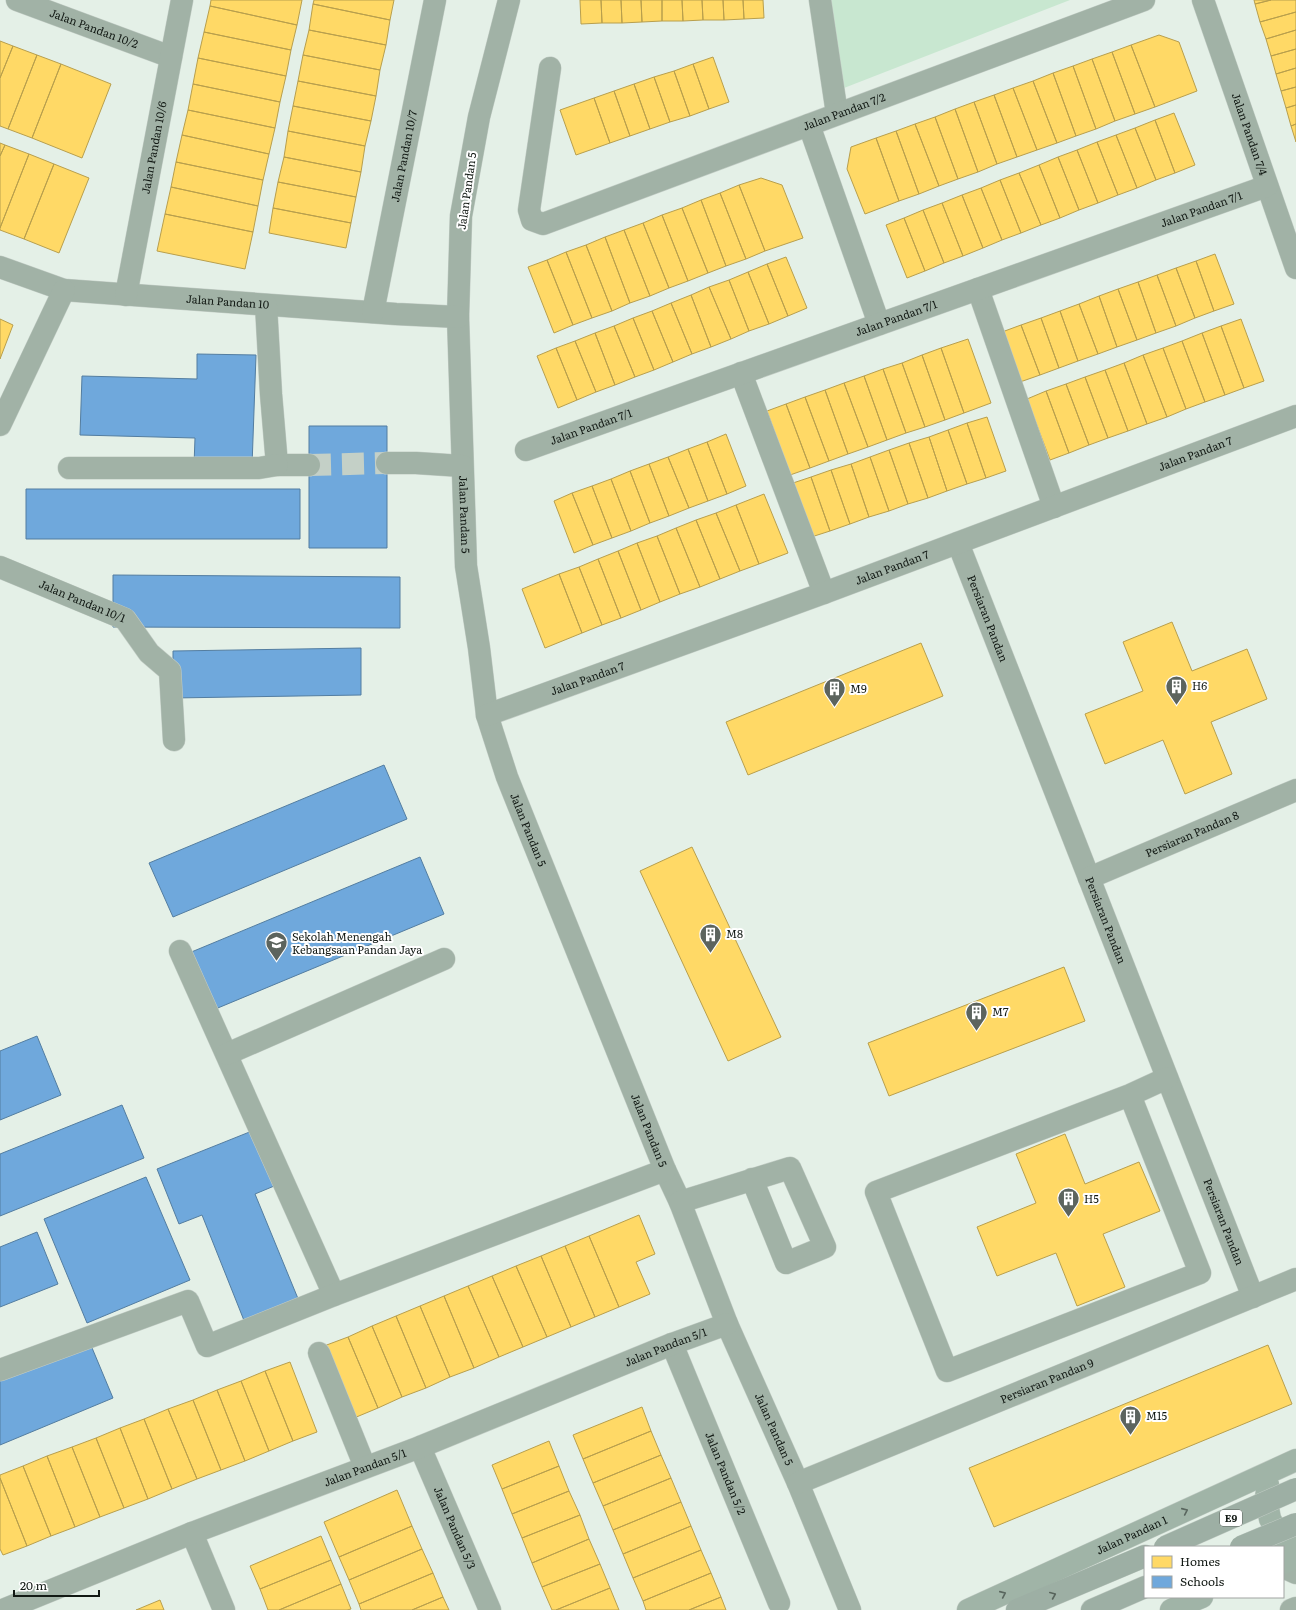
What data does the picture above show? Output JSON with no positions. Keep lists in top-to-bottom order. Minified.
{"streets":{"highway":["E9"],"main road":["Jalan Pandan 1"],"street":["Jalan Pandan 10/2","Jalan Pandan 7/2","Jalan Pandan 7/4","Jalan Pandan 10/6","Jalan Pandan 10/7","Jalan Pandan 5","Jalan Pandan 7/1","Jalan Pandan 10","Jalan Pandan 7","Jalan Pandan 10/1","Persiaran Pandan","Persiaran Pandan 8","Jalan Pandan 5/1","Persiaran Pandan 9","Jalan Pandan 5/2","Jalan Pandan 5/3"]},"crossings":[["Jalan Pandan 10/2","Jalan Pandan 10/6"],["Jalan Pandan 7/4","Jalan Pandan 7/1"],["Jalan Pandan 10/6","Jalan Pandan 10"],["Jalan Pandan 10/7","Jalan Pandan 10"],["Jalan Pandan 5","Jalan Pandan 10"],["Jalan Pandan 5","Jalan Pandan 7"],["Jalan Pandan 5","Jalan Pandan 5/1"],["Jalan Pandan 5","Persiaran Pandan 9"],["Jalan Pandan 7","Persiaran Pandan"],["Persiaran Pandan","Persiaran Pandan 8"],["Persiaran Pandan","Persiaran Pandan 9"],["Jalan Pandan 5/1","Jalan Pandan 5/2"],["Jalan Pandan 5/1","Jalan Pandan 5/3"]],"one_way":["Jalan Pandan 1"],"places":{"building":["H6","M9","M8","M7","H5","M15"],"school or university":["Sekolah Menengah Kebangsaan Pandan Jaya"]},"legend":["Homes","Schools"],"scale_bar":"20 m"}
